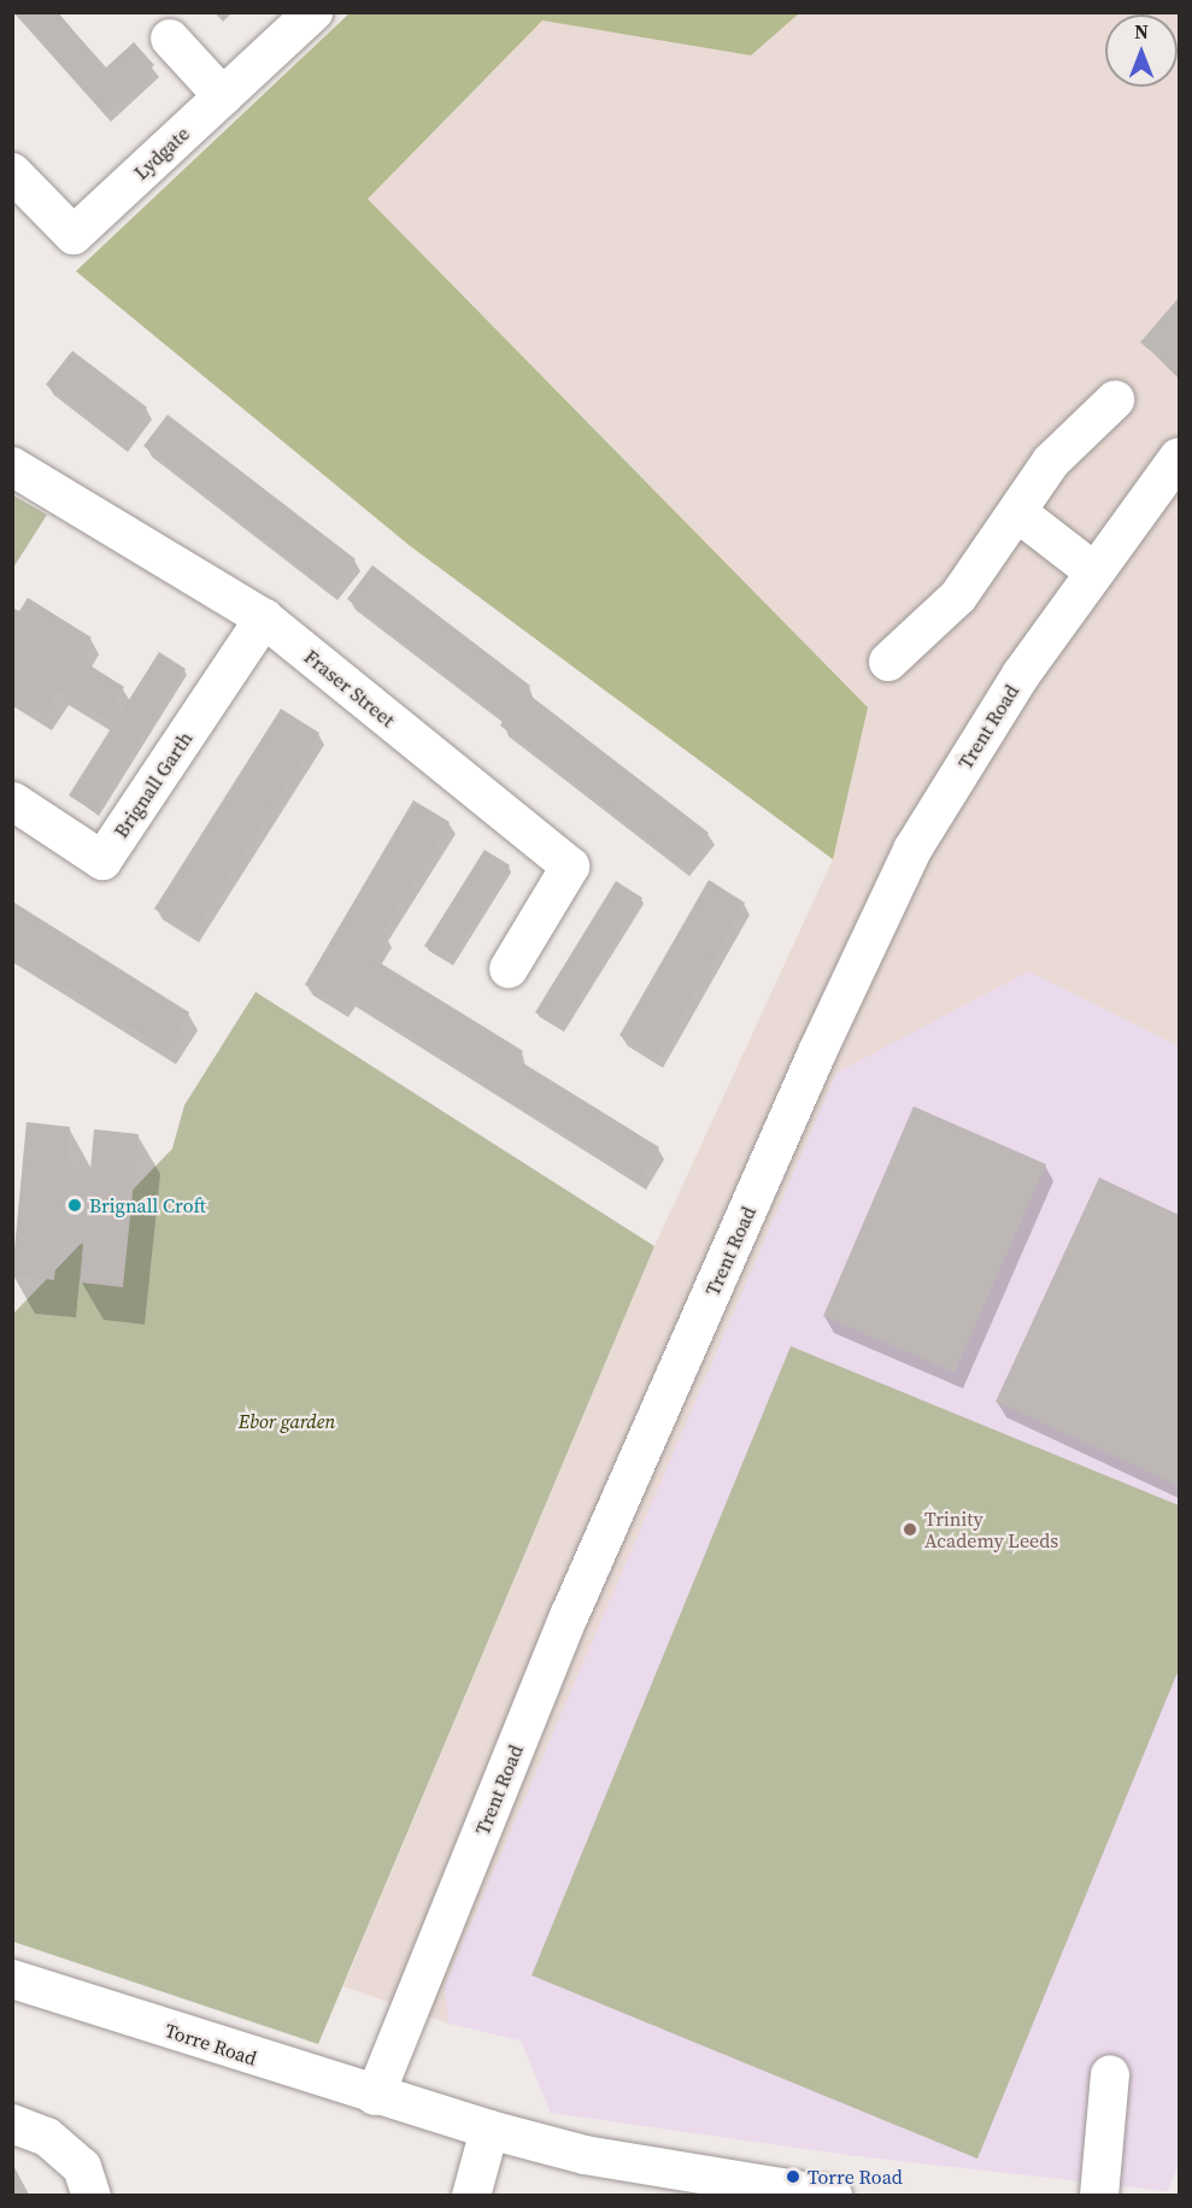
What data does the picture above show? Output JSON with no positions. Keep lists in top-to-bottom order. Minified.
{"streets":{"street":["Lydgate","Fraser Street","Trent Road","Brignall Garth","Torre Road"]},"crossings":[["Fraser Street","Brignall Garth"],["Trent Road","Torre Road"]],"parks":["Ebor garden"],"places":["Brignall Croft","Trinity Academy Leeds","Torre Road"],"north":"top"}
